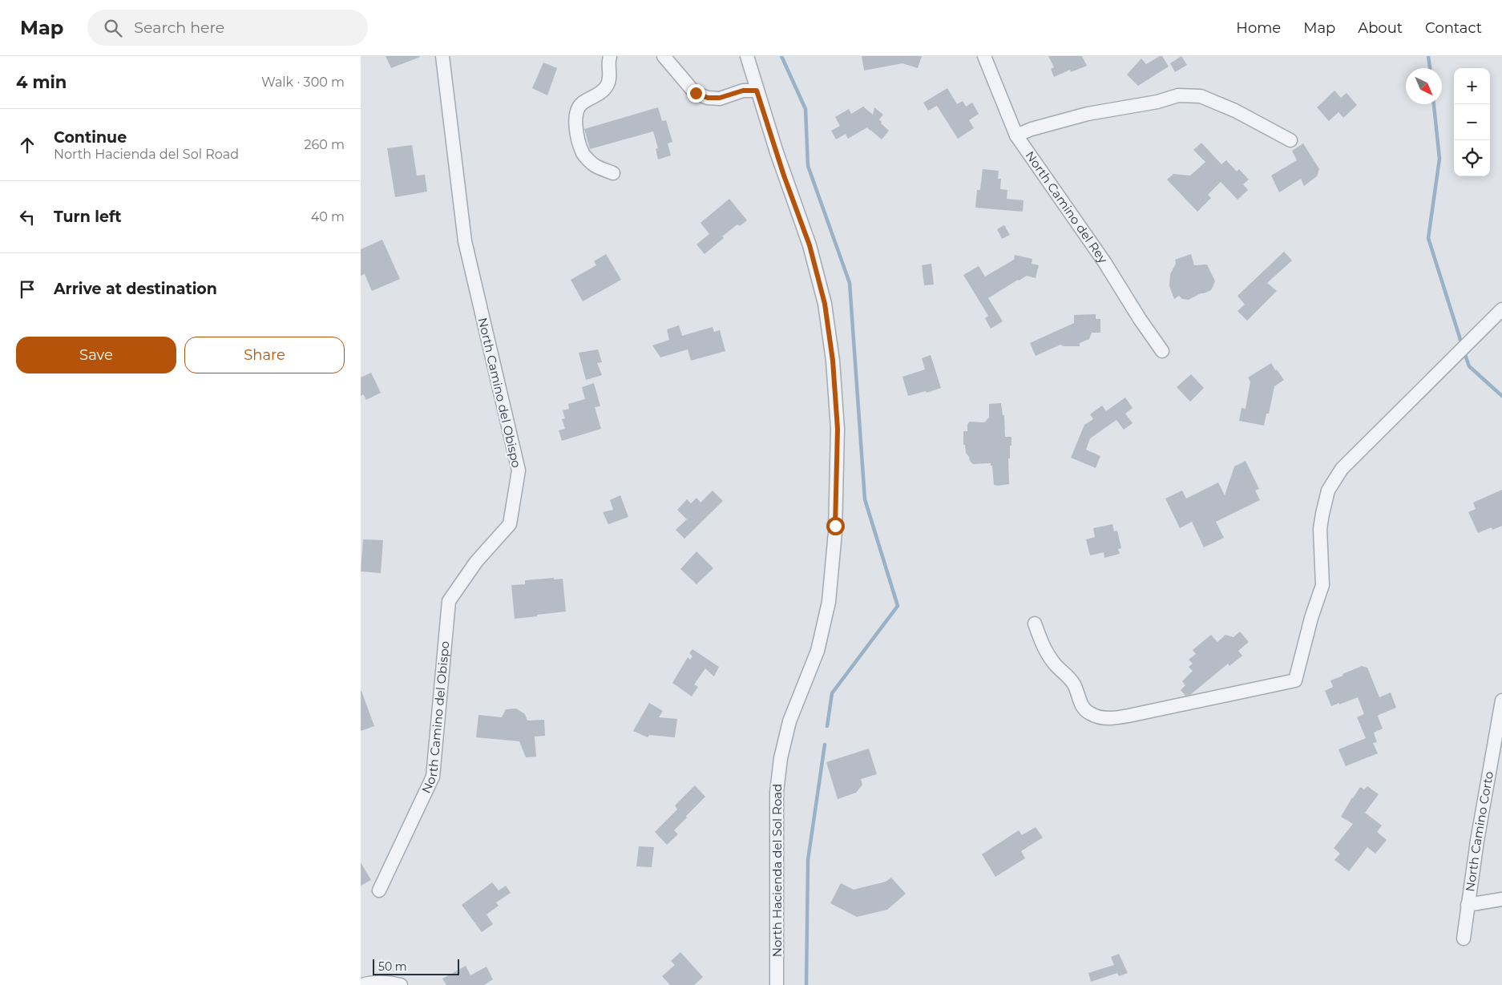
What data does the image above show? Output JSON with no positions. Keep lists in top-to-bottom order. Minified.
{"streets":{"street":["North Camino del Rey","North Camino del Obispo","North Camino Corto","North Hacienda del Sol Road"]},"scale_bar":"50 m","north":"bottom right","page":{"header":"Map","search":"Search here","nav":["Home","Map","About","Contact"],"heading":["4 min","Walk · 300 m"],"map_buttons":["+","−"],"list":[["Continue","North Hacienda del Sol Road","260 m"],["Turn left","40 m"],"Arrive at destination"],"buttons":["Save","Share"],"scale":"50 m"}}
